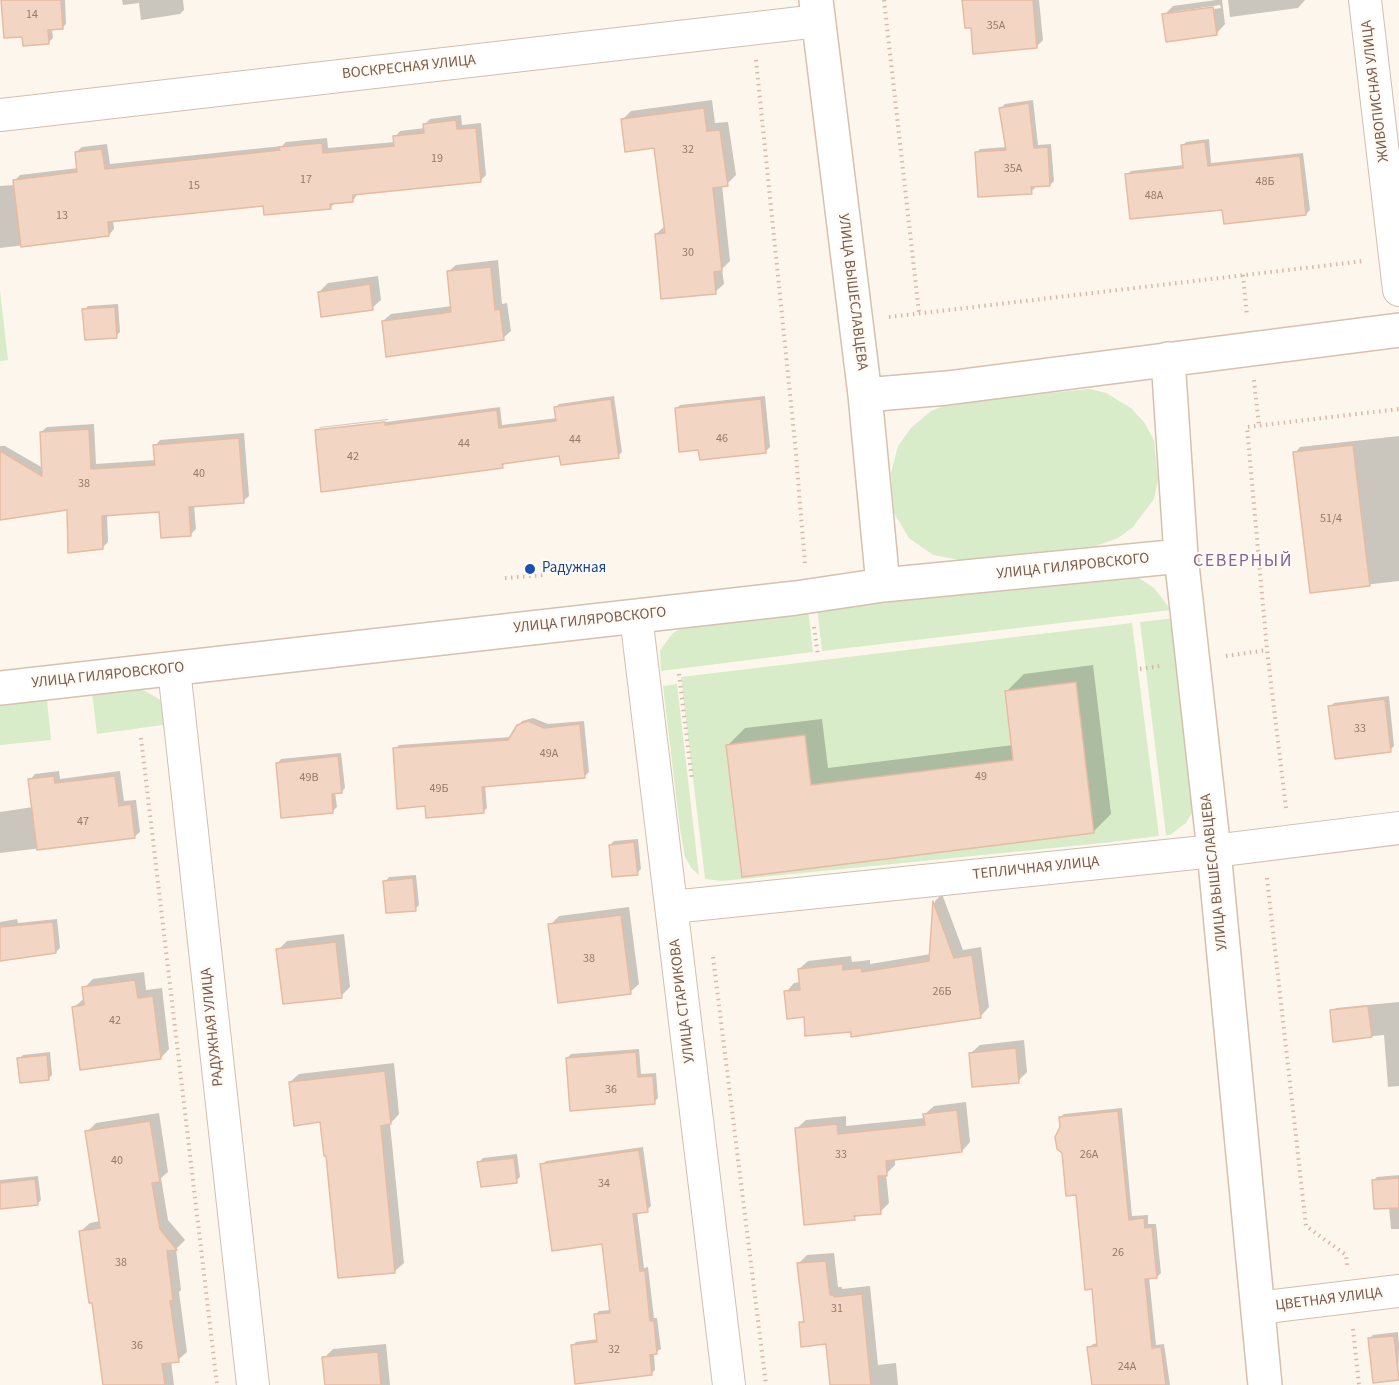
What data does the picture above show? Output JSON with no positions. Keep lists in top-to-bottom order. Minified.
{"streets":{"street":["ВОСКРЕСНАЯ УЛИЦА","ЖИВОПИСНАЯ УЛИЦА","УЛИЦА ВЫШЕСЛАВЦЕВА","УЛИЦА ГИЛЯРОВСКОГО","ТЕПЛИЧНАЯ УЛИЦА","УЛИЦА СТАРИКОВА","РАДУЖНАЯ УЛИЦА","ЦВЕТНАЯ УЛИЦА"]},"crossings":[["ВОСКРЕСНАЯ УЛИЦА","УЛИЦА ВЫШЕСЛАВЦЕВА"],["УЛИЦА ВЫШЕСЛАВЦЕВА","УЛИЦА ГИЛЯРОВСКОГО"],["УЛИЦА ВЫШЕСЛАВЦЕВА","ТЕПЛИЧНАЯ УЛИЦА"],["УЛИЦА ВЫШЕСЛАВЦЕВА","ЦВЕТНАЯ УЛИЦА"],["УЛИЦА ГИЛЯРОВСКОГО","УЛИЦА СТАРИКОВА"],["УЛИЦА ГИЛЯРОВСКОГО","РАДУЖНАЯ УЛИЦА"],["ТЕПЛИЧНАЯ УЛИЦА","УЛИЦА СТАРИКОВА"]],"districts":["СЕВЕРНЫЙ"],"places":["Радужная"],"house_numbers":["14","35А","32","19","35А","17","48Б","15","48А","13","30","46","44","44","42","40","38","51/4","33","49А","49","49В","49Б","47","38","26Б","42","36","33","26А","40","34","26","38","31","36","32","24А"]}
